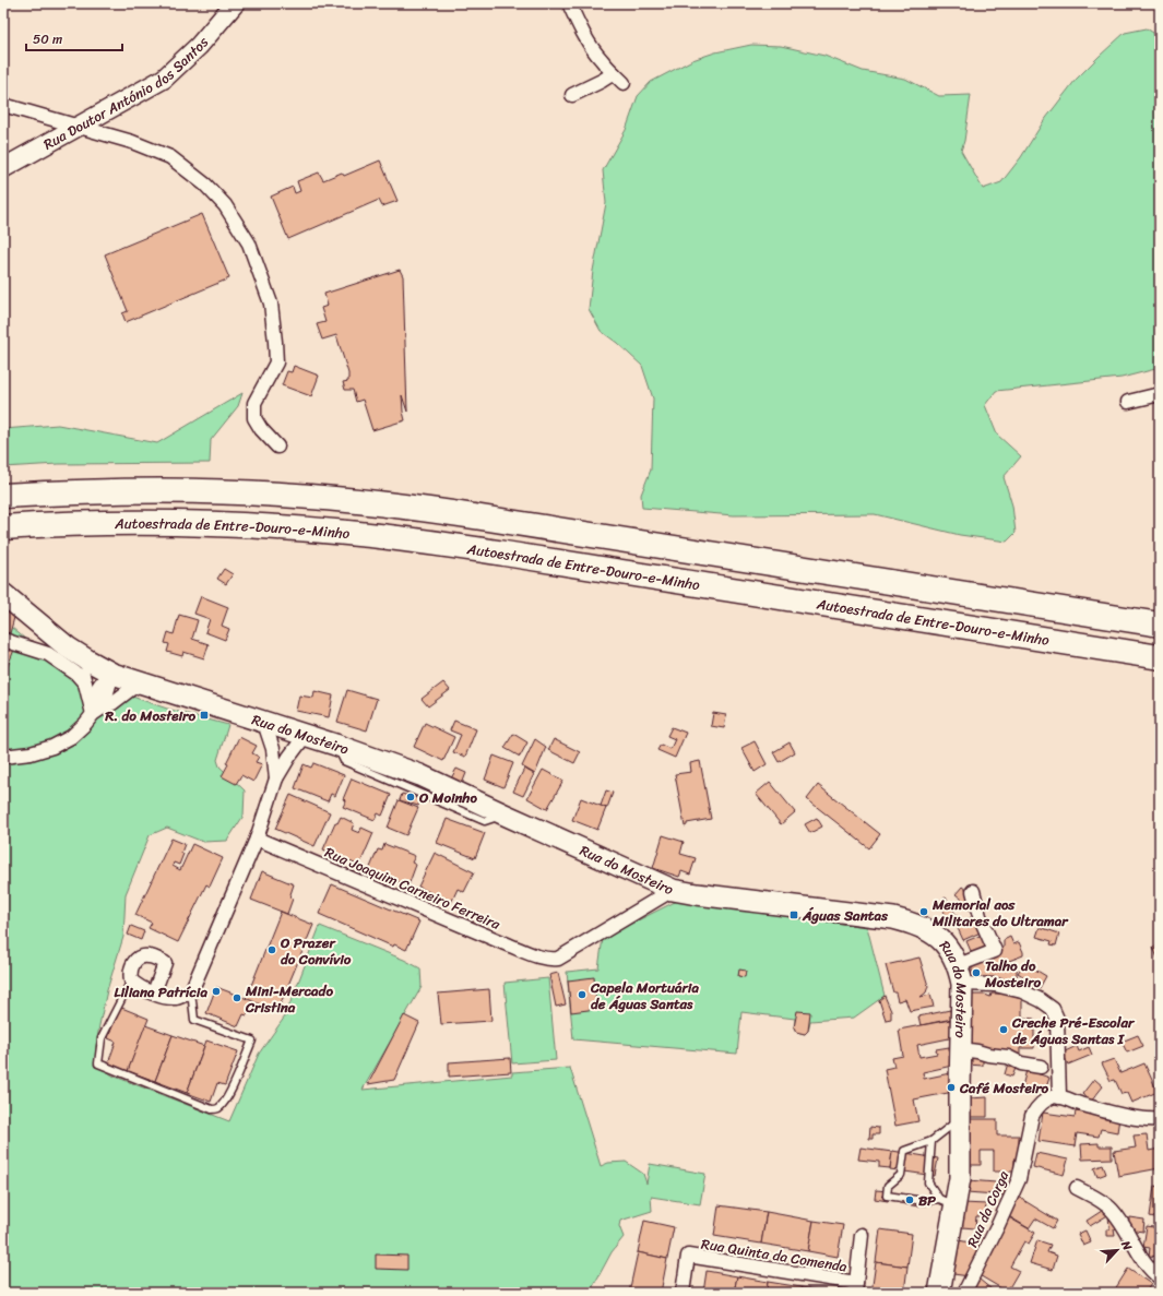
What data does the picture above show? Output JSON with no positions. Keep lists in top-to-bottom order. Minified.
{"streets":{"highway":["Autoestrada de Entre-Douro-e-Minho"],"main road":["Rua do Mosteiro"],"street":["Rua Doutor António dos Santos","Rua Joaquim Carneiro Ferreira","Rua da Corga","Rua Quinta da Comenda"]},"crossings":[["Rua do Mosteiro","Rua Joaquim Carneiro Ferreira"]],"places":{"transit":["R. do Mosteiro","Águas Santas"],"other":["O Moinho","Memorial aos Militares do Ultramar","O Prazer do Convívio","Talho do Mosteiro","Liliana Patrícia","Capela Mortuária de Águas Santas","Mini-Mercado Cristina","Creche Pré-Escolar de Águas Santas I","Café Mosteiro","BP"]},"scale_bar":"50 m","north":"top right"}
